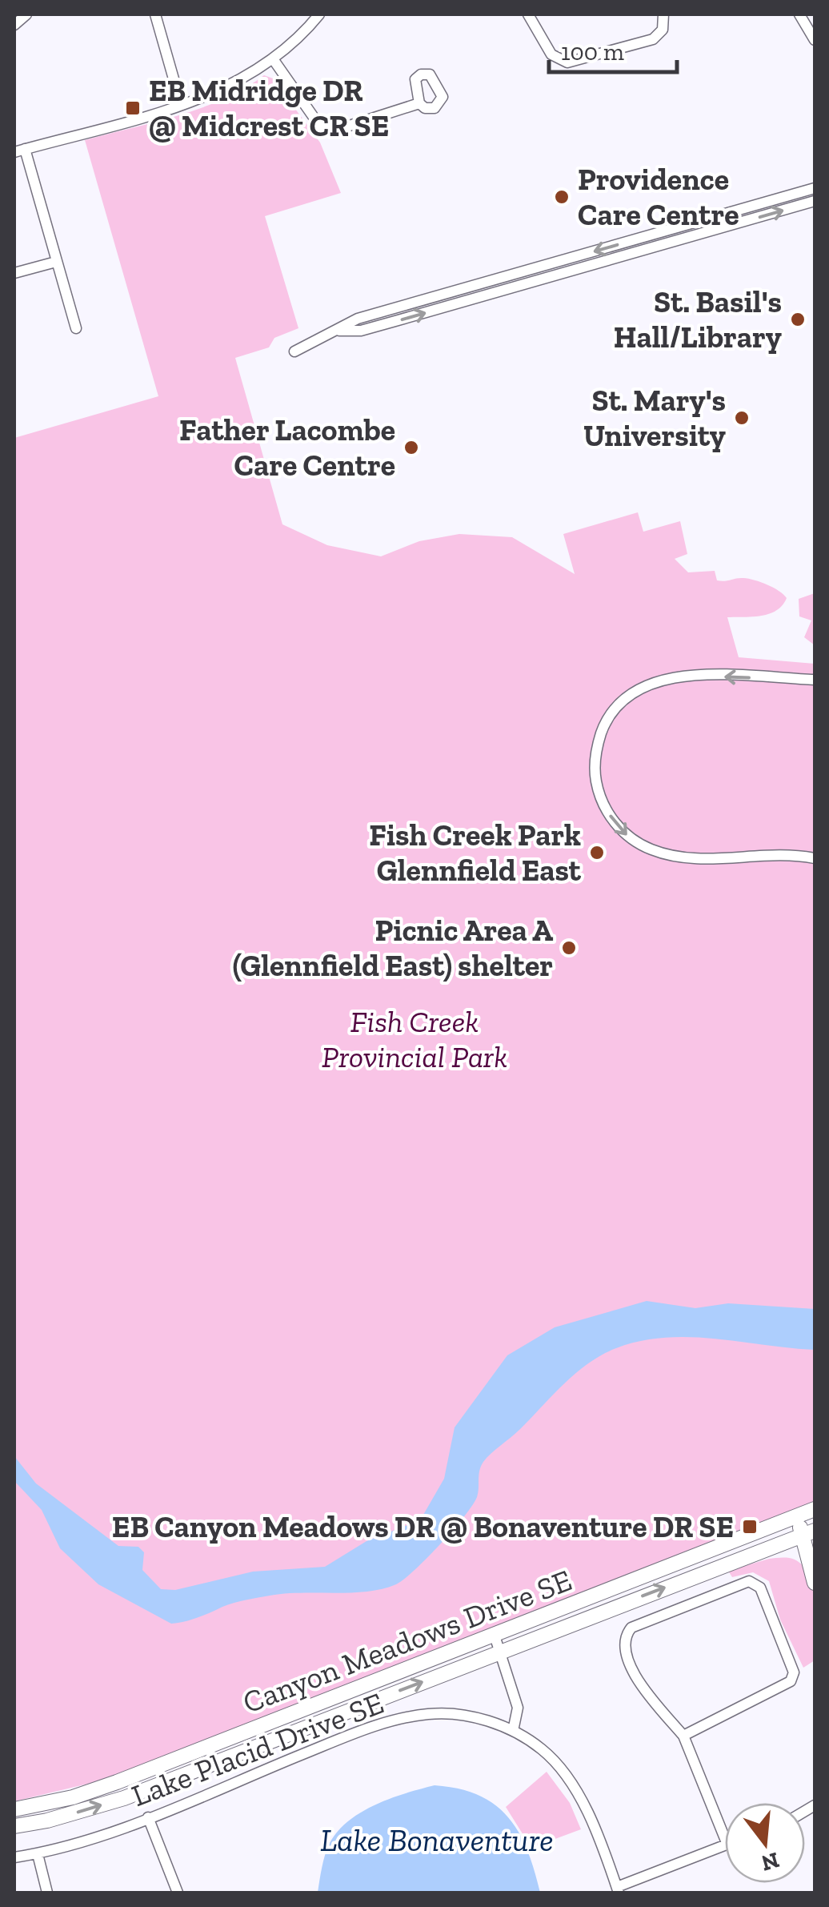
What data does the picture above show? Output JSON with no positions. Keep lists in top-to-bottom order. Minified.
{"streets":{"main road":["Canyon Meadows Drive SE"],"street":["Lake Placid Drive SE"]},"water":["Lake Bonaventure"],"parks":["Fish Creek Provincial Park"],"places":{"transit":["EB Midridge DR @ Midcrest CR SE","EB Canyon Meadows DR @ Bonaventure DR SE"],"other":["Providence Care Centre","St. Basil's Hall/Library","St. Mary's University","Father Lacombe Care Centre","Fish Creek Park Glennfield East","Picnic Area A (Glennfield East) shelter"]},"scale_bar":"100 m","north":"bottom"}
